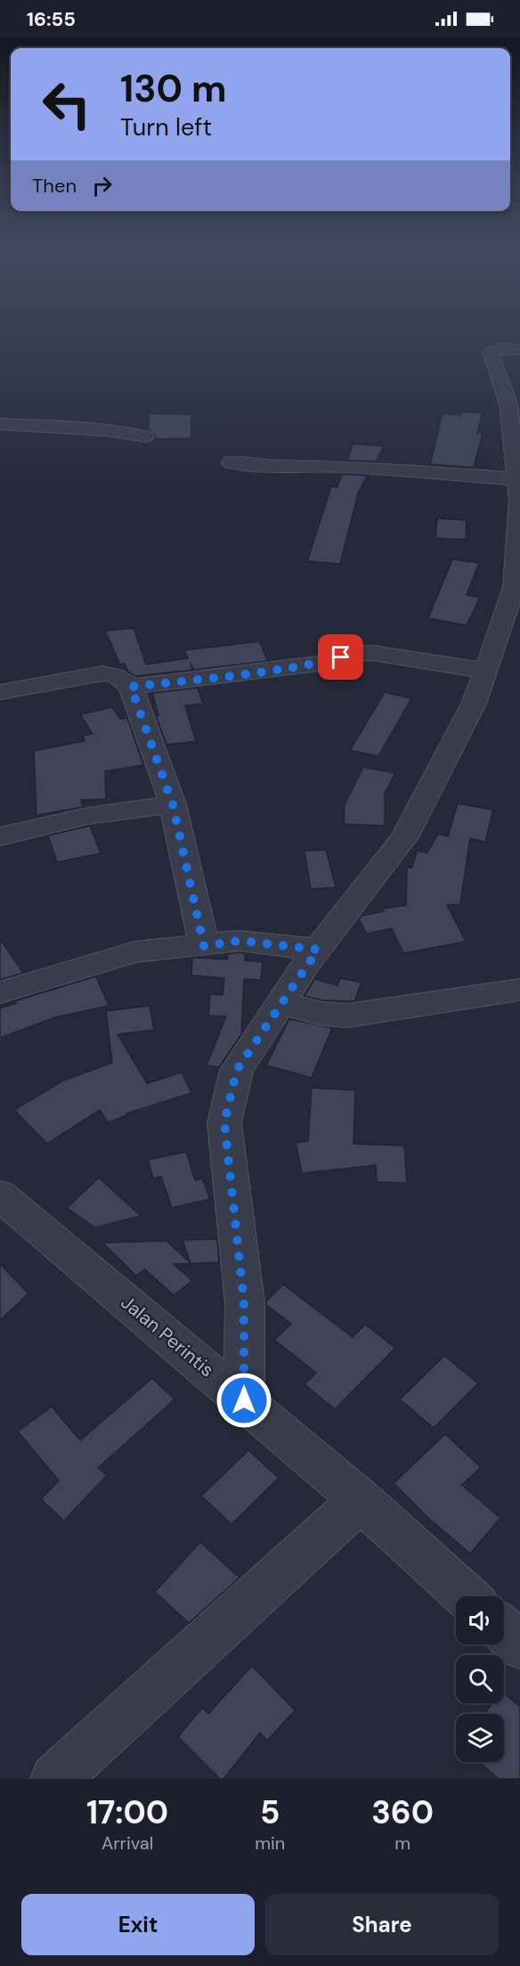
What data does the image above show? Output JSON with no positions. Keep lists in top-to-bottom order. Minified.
{"streets":{"street":["Jalan Perintis"]},"page":{"status":"16:55","turn":["130 m","Turn left"],"then":"Then","eta":["17:00","Arrival","5","min","360","m"],"buttons":["Exit","Share"]}}
